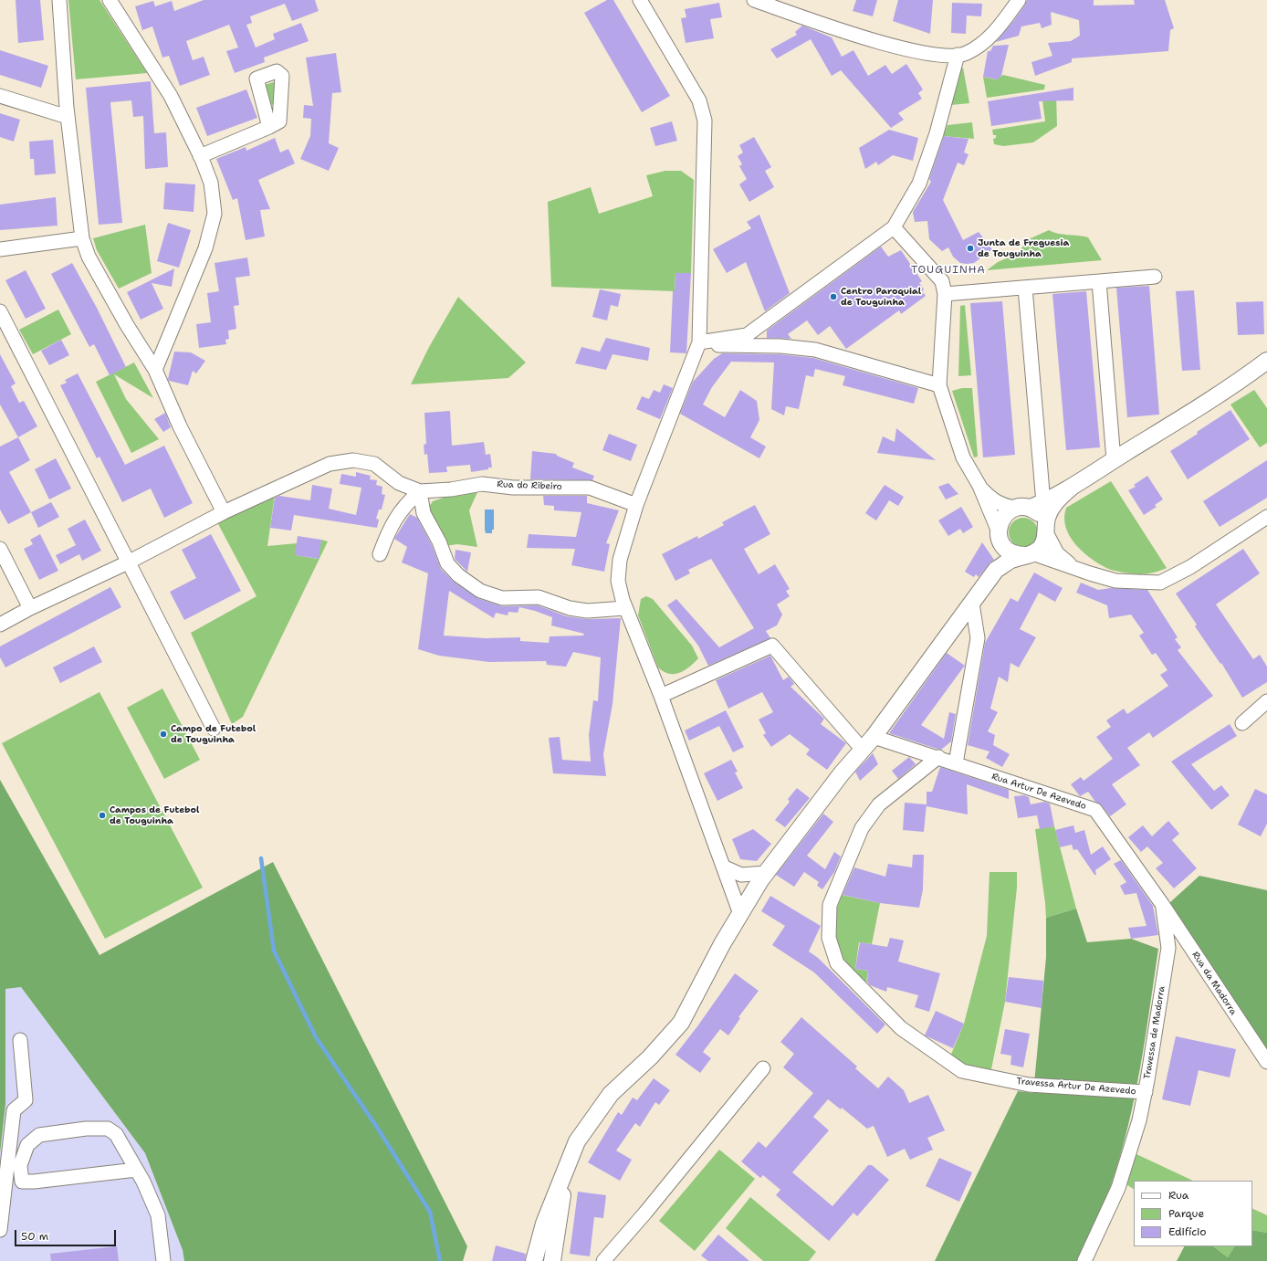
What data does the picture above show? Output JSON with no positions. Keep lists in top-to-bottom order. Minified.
{"streets":{"street":["Rua do Ribeiro","Rua Artur De Azevedo","Rua da Madorra","Travessa de Madorra","Travessa Artur De Azevedo"]},"crossings":[["Rua Artur De Azevedo","Rua da Madorra"],["Rua Artur De Azevedo","Travessa de Madorra"],["Rua Artur De Azevedo","Travessa Artur De Azevedo"],["Rua da Madorra","Travessa de Madorra"],["Travessa de Madorra","Travessa Artur De Azevedo"]],"districts":["TOUGUINHA"],"places":["Junta de Freguesia de Touguinha","Centro Paroquial de Touguinha","Campo de Futebol de Touguinha","Campos de Futebol de Touguinha"],"legend":["Rua","Parque","Edifício"],"scale_bar":"50 m"}
